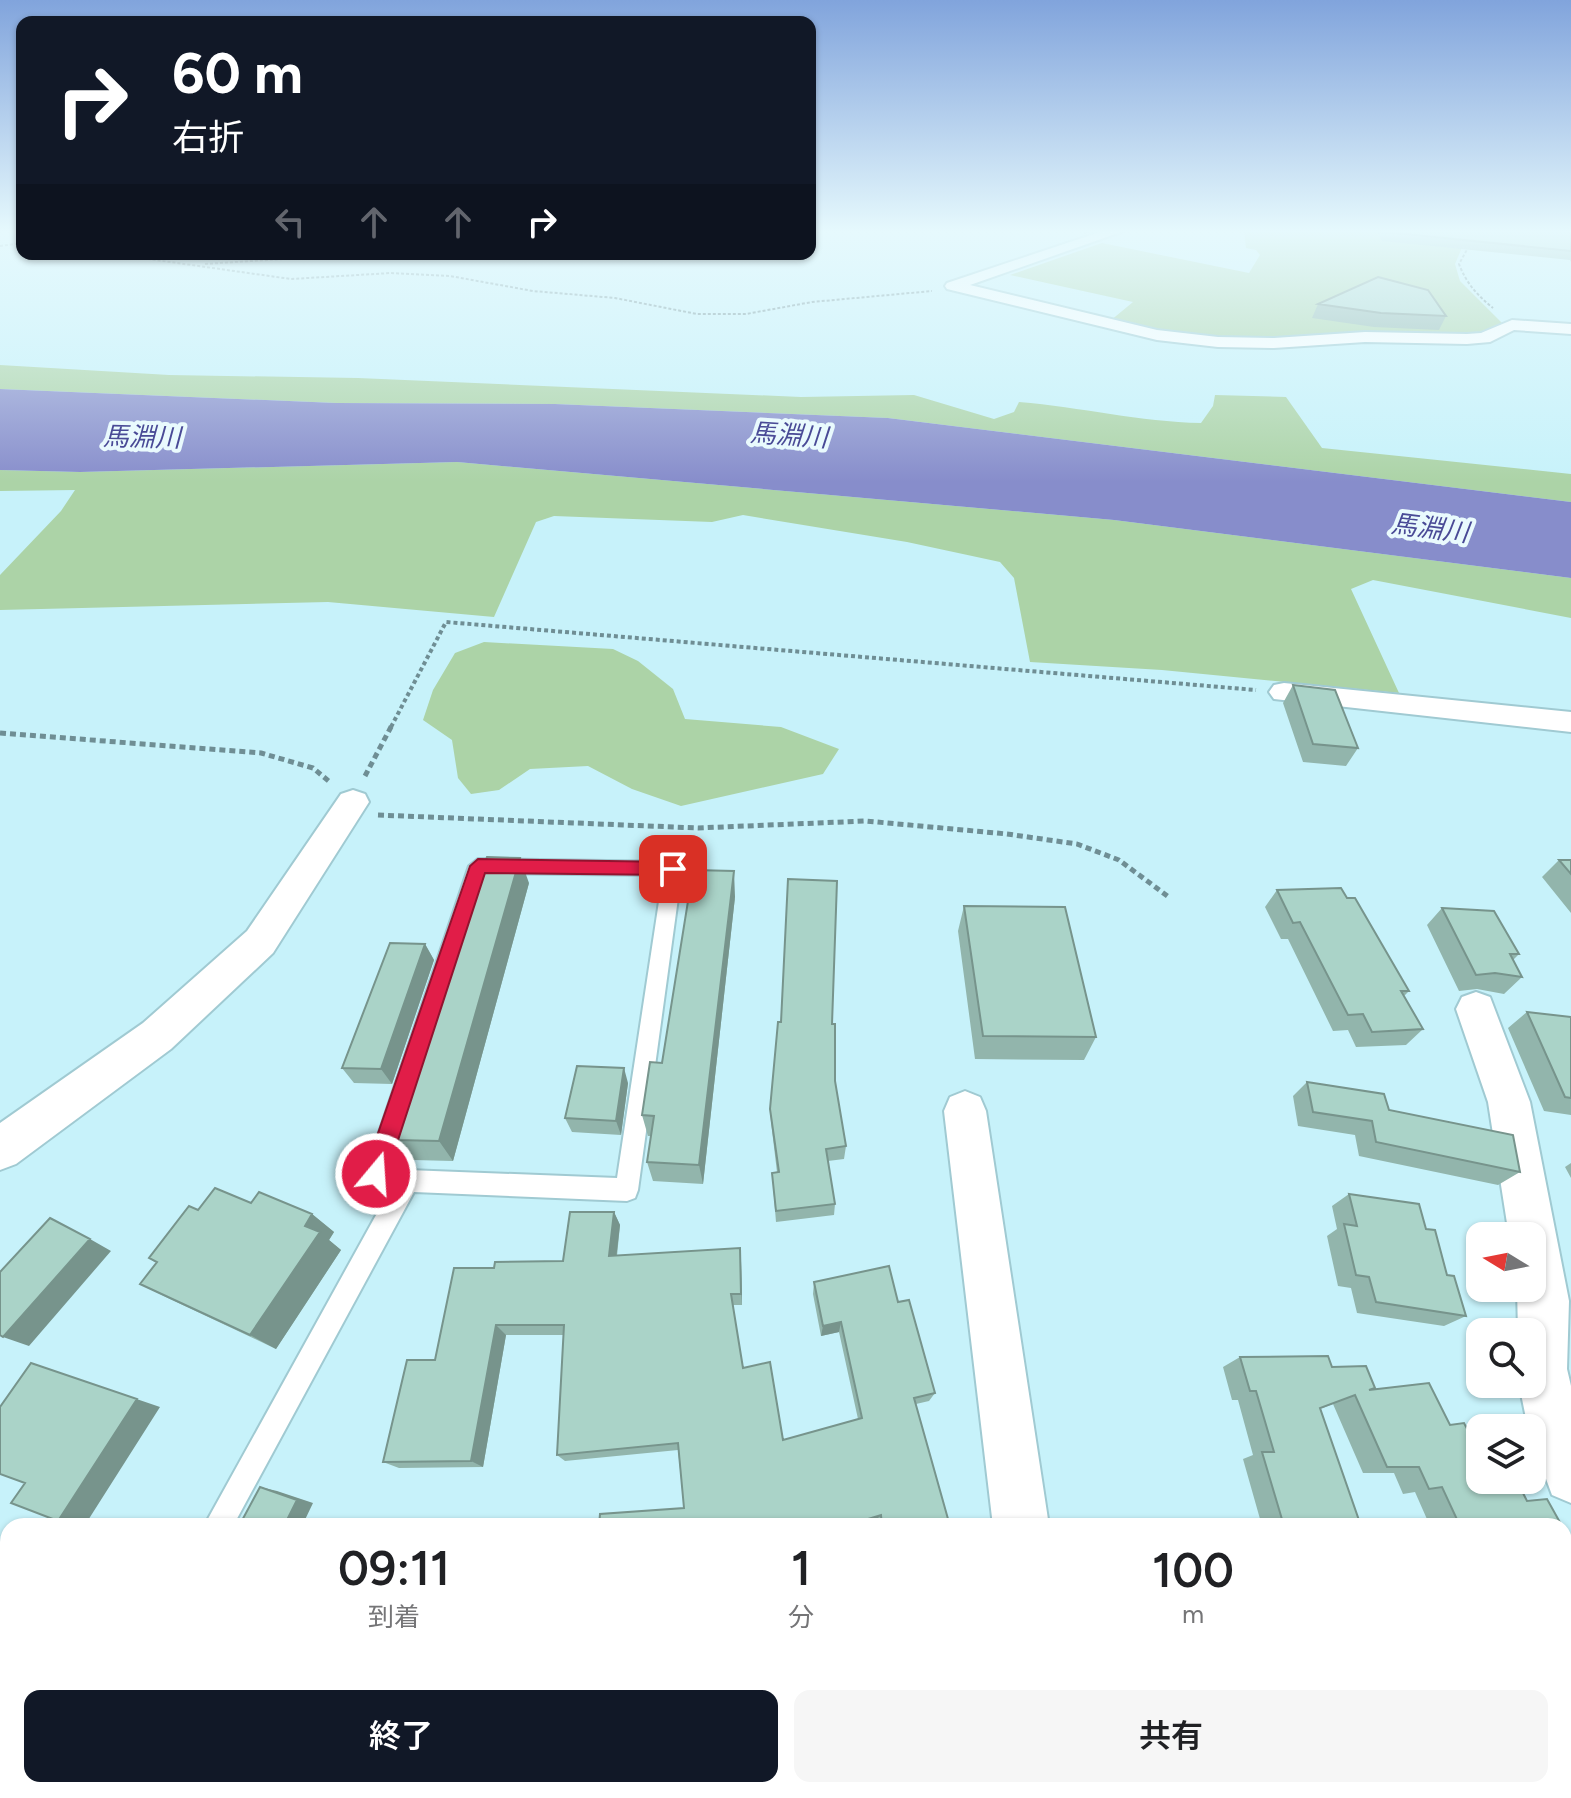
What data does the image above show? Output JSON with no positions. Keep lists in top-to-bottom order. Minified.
{"water":["馬淵川"],"north":"left","page":{"turn":["60 m","右折"],"eta":["09:11","到着","1","分","100","m"],"buttons":["終了","共有"]}}
